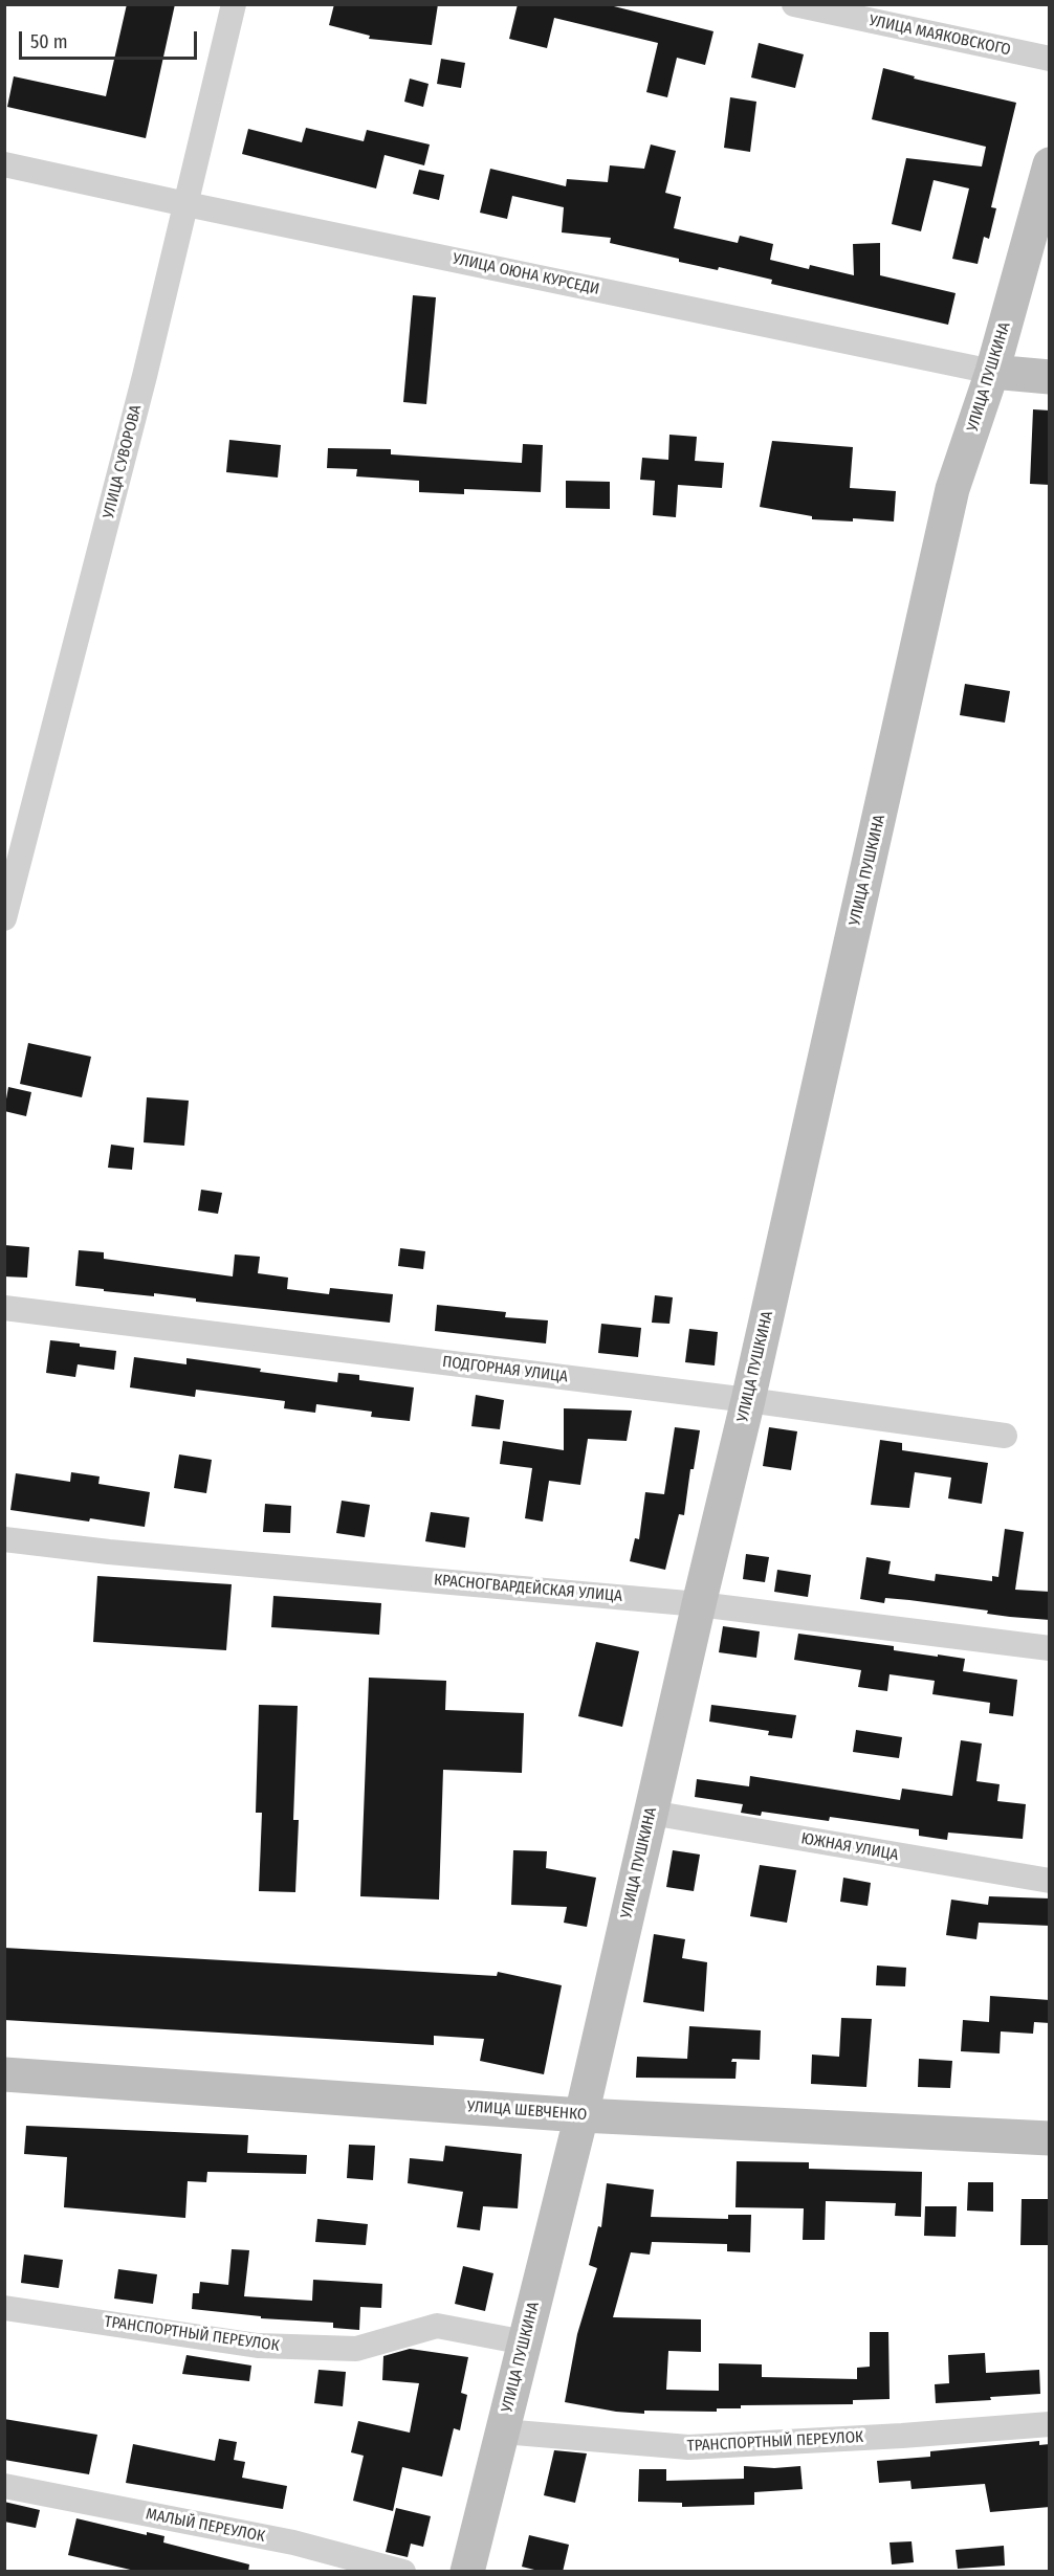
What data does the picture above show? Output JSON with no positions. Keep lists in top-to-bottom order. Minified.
{"streets":{"street":["УЛИЦА МАЯКОВСКОГО","УЛИЦА ОЮНА КУРСЕДИ","УЛИЦА ПУШКИНА","УЛИЦА СУВОРОВА","ПОДГОРНАЯ УЛИЦА","КРАСНОГВАРДЕЙСКАЯ УЛИЦА","ЮЖНАЯ УЛИЦА","УЛИЦА ШЕВЧЕНКО","ТРАНСПОРТНЫЙ ПЕРЕУЛОК","МАЛЫЙ ПЕРЕУЛОК"]},"crossings":[["УЛИЦА ОЮНА КУРСЕДИ","УЛИЦА ПУШКИНА"],["УЛИЦА ОЮНА КУРСЕДИ","УЛИЦА СУВОРОВА"],["УЛИЦА ПУШКИНА","ПОДГОРНАЯ УЛИЦА"],["УЛИЦА ПУШКИНА","КРАСНОГВАРДЕЙСКАЯ УЛИЦА"],["УЛИЦА ПУШКИНА","ЮЖНАЯ УЛИЦА"],["УЛИЦА ПУШКИНА","УЛИЦА ШЕВЧЕНКО"],["УЛИЦА ПУШКИНА","ТРАНСПОРТНЫЙ ПЕРЕУЛОК"]],"scale_bar":"50 m"}
